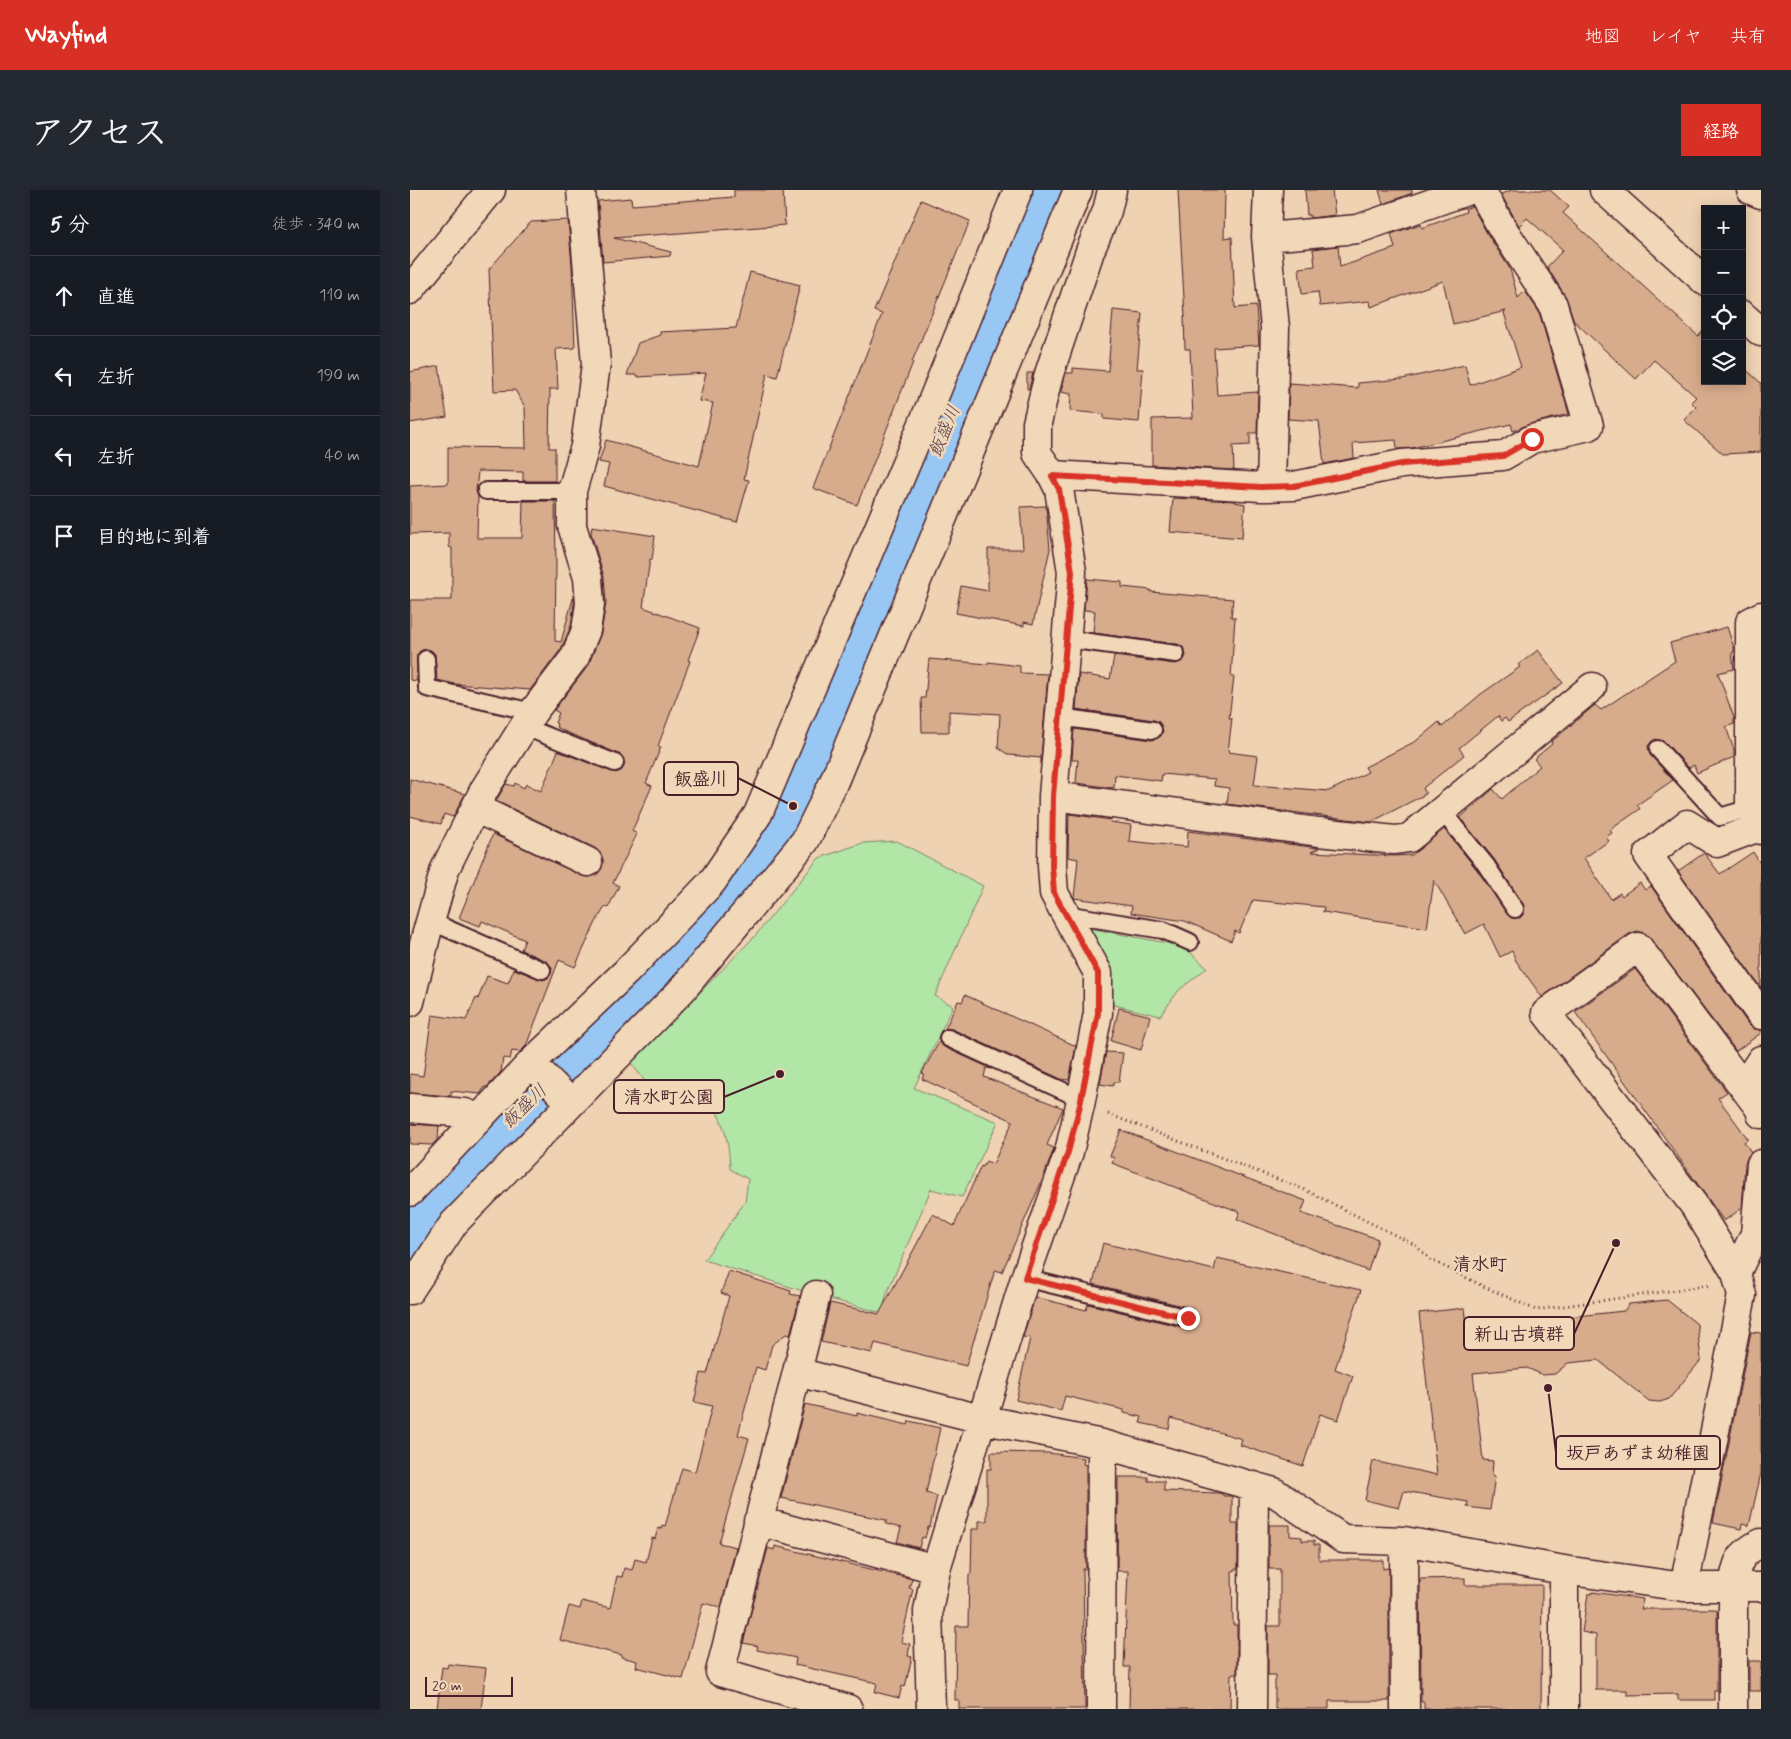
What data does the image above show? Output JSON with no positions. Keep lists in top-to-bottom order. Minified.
{"districts":["清水町"],"water":["飯盛川"],"places":["飯盛川","清水町公園","新山古墳群","坂戸あずま幼稚園"],"scale_bar":"20 m","page":{"header":"Wayfind","nav":["地図","レイヤ","共有"],"title":"アクセス","buttons":"経路","heading":["5 分","徒歩 · 340 m"],"map_buttons":["+","−"],"list":[["直進","110 m"],["左折","190 m"],["左折","40 m"],"目的地に到着"],"scale":"20 m"}}
